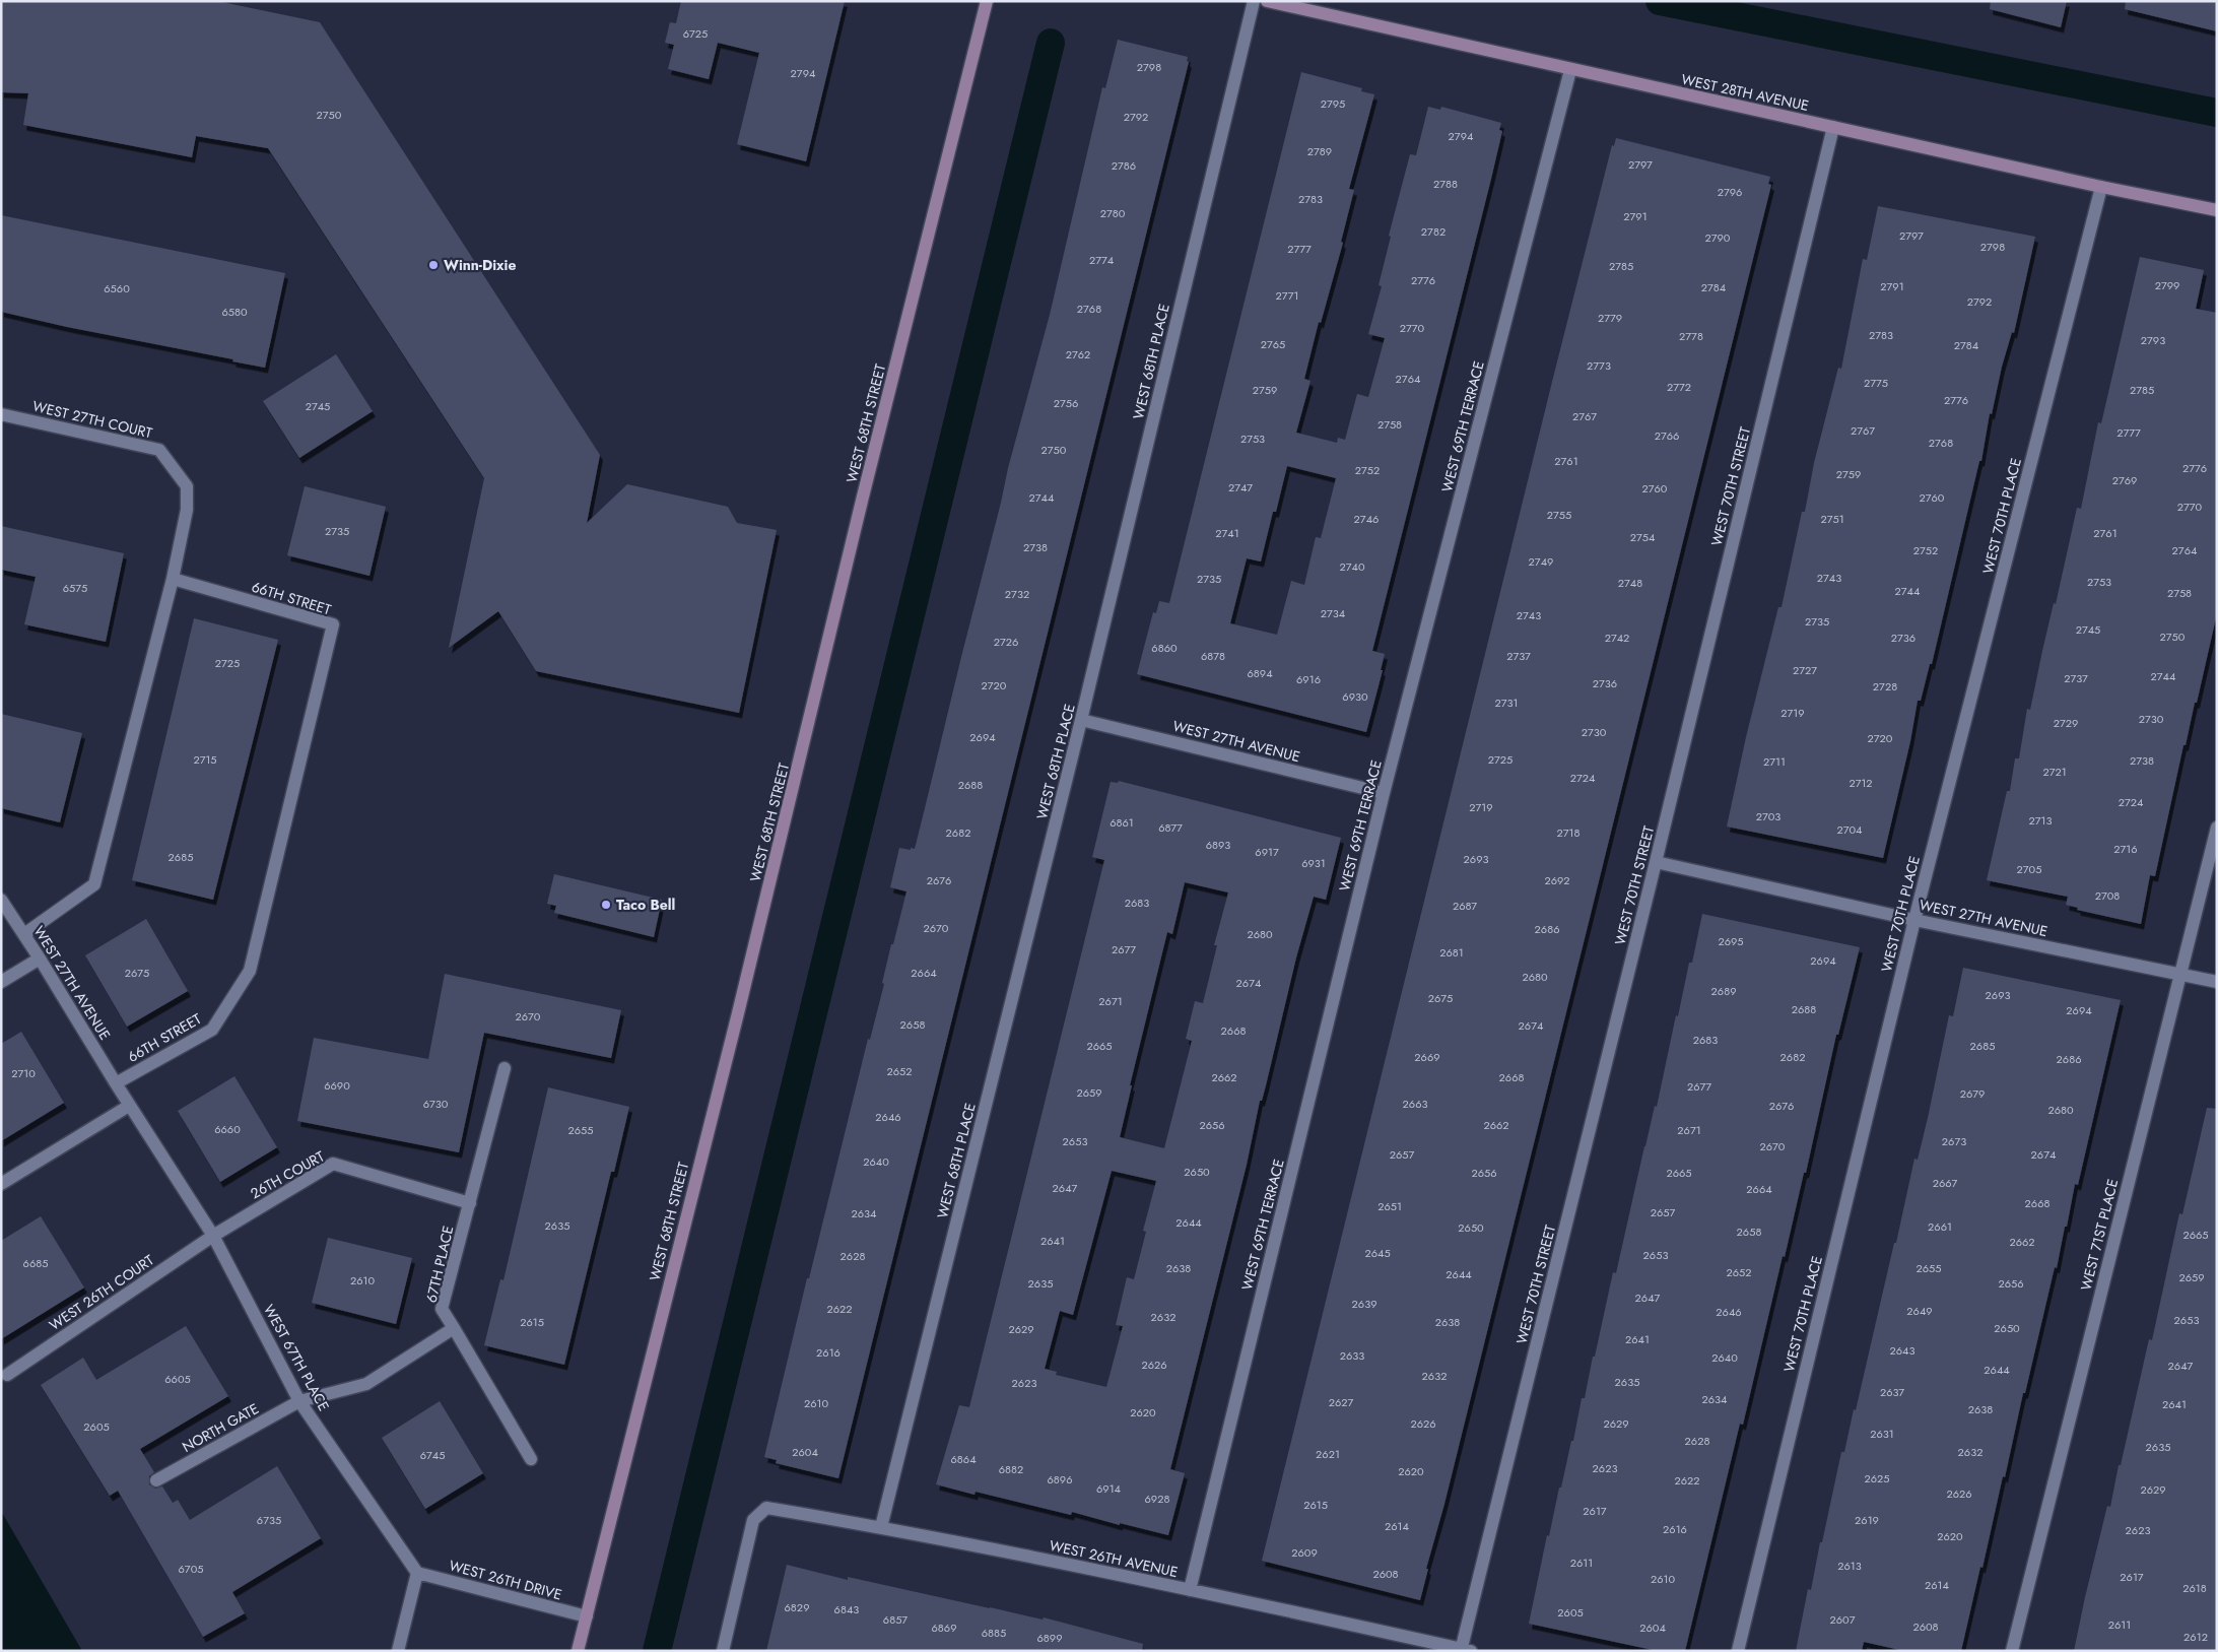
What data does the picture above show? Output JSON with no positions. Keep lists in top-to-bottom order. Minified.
{"streets":{"main road":["WEST 28TH AVENUE","WEST 68TH STREET"],"street":["WEST 68TH PLACE","WEST 27TH COURT","WEST 69TH TERRACE","WEST 70TH STREET","WEST 70TH PLACE","66TH STREET","WEST 27TH AVENUE","26TH COURT","WEST 71ST PLACE","67TH PLACE","WEST 26TH COURT","WEST 67TH PLACE","NORTH GATE","WEST 26TH AVENUE","WEST 26TH DRIVE"]},"crossings":[["WEST 28TH AVENUE","WEST 69TH TERRACE"],["WEST 28TH AVENUE","WEST 70TH STREET"],["WEST 28TH AVENUE","WEST 70TH PLACE"],["WEST 68TH PLACE","WEST 27TH AVENUE"],["WEST 68TH PLACE","WEST 26TH AVENUE"],["WEST 27TH COURT","66TH STREET"],["WEST 68TH STREET","WEST 26TH DRIVE"],["WEST 69TH TERRACE","WEST 27TH AVENUE"],["WEST 69TH TERRACE","WEST 26TH AVENUE"],["WEST 70TH STREET","WEST 27TH AVENUE"],["WEST 70TH STREET","WEST 26TH AVENUE"],["WEST 70TH PLACE","WEST 27TH AVENUE"],["66TH STREET","WEST 27TH AVENUE"],["66TH STREET","WEST 67TH PLACE"],["WEST 27TH AVENUE","WEST 71ST PLACE"],["WEST 27TH AVENUE","WEST 67TH PLACE"],["26TH COURT","67TH PLACE"],["26TH COURT","WEST 26TH COURT"],["26TH COURT","WEST 67TH PLACE"],["WEST 26TH COURT","WEST 67TH PLACE"],["WEST 67TH PLACE","NORTH GATE"],["WEST 67TH PLACE","WEST 26TH DRIVE"]],"places":["Winn-Dixie","Taco Bell"],"house_numbers":["6725","2798","2794","2795","2750","2792","2794","2789","2797","2786","2788","2796","2783","2780","2791","2782","2797","2790","2798","2777","2774","2785","2776","2799","2791","2784","6560","2771","2792","2768","6580","2779","2770","2783","2778","2793","2765","2784","2762","2773","2764","2775","2772","2759","2785","2776","2756","2745","2767","2758","2767","2777","2766","2753","2768","2750","2761","2776","2752","2759","2769","2747","2760","2744","2760","2770","2755","2746","2751","2735","2741","2761","2754","2738","2752","2764","2749","2740","2743","2735","2753","2748","6575","2744","2758","2732","2734","2743","2735","2745","2750","2742","2736","2726","6860","6878","2737","2725","2727","6894","2744","2737","6916","2736","2720","2728","6930","2731","2719","2730","2729","2730","2694","2720","2715","2725","2738","2711","2721","2724","2712","2688","2724","2719","2703","2713","6861","6877","2704","2682","2718","6893","2716","6917","2685","2693","6931","2705","2676","2692","2708","2683","2687","2670","2686","2680","2695","2677","2681","2694","2675","2664","2680","2674","2689","2693","2675","2671","2688","2694","2670","2658","2674","2668","2683","2665","2685","2669","2682","2686","2652","2710","2662","2668","6690","2677","2659","2679","6730","2663","2676","2680","2646","2656","2662","6660","2655","2671","2653","2673","2670","2657","2674","2640","2650","2656","2665","2667","2647","2664","2668","2651","2657","2634","2644","2635","2661","2650","2658","2665","2641","2662","2645","2653","2628","6685","2638","2655","2652","2644","2659","2610","2635","2656","2647","2639","2622","2649","2646","2632","2653","2615","2638","2650","2629","2641","2643","2616","2633","2640","2626","2647","2644","2632","6605","2635","2623","2637","2634","2627","2610","2641","2638","2620","2626","2629","2605","2631","2628","2635","2604","2632","2621","6745","6864","2623","6882","2620","2625","6896","2622","6914","2629","2626","6928","2615","2617","6735","2619","2614","2616","2623","2620","2609","2611","2613","6705","2608","2617","2610","2614","2618","6829","6843","2605","6857","2607","2611","2608","6869","2604","6885","2612","6899"]}
